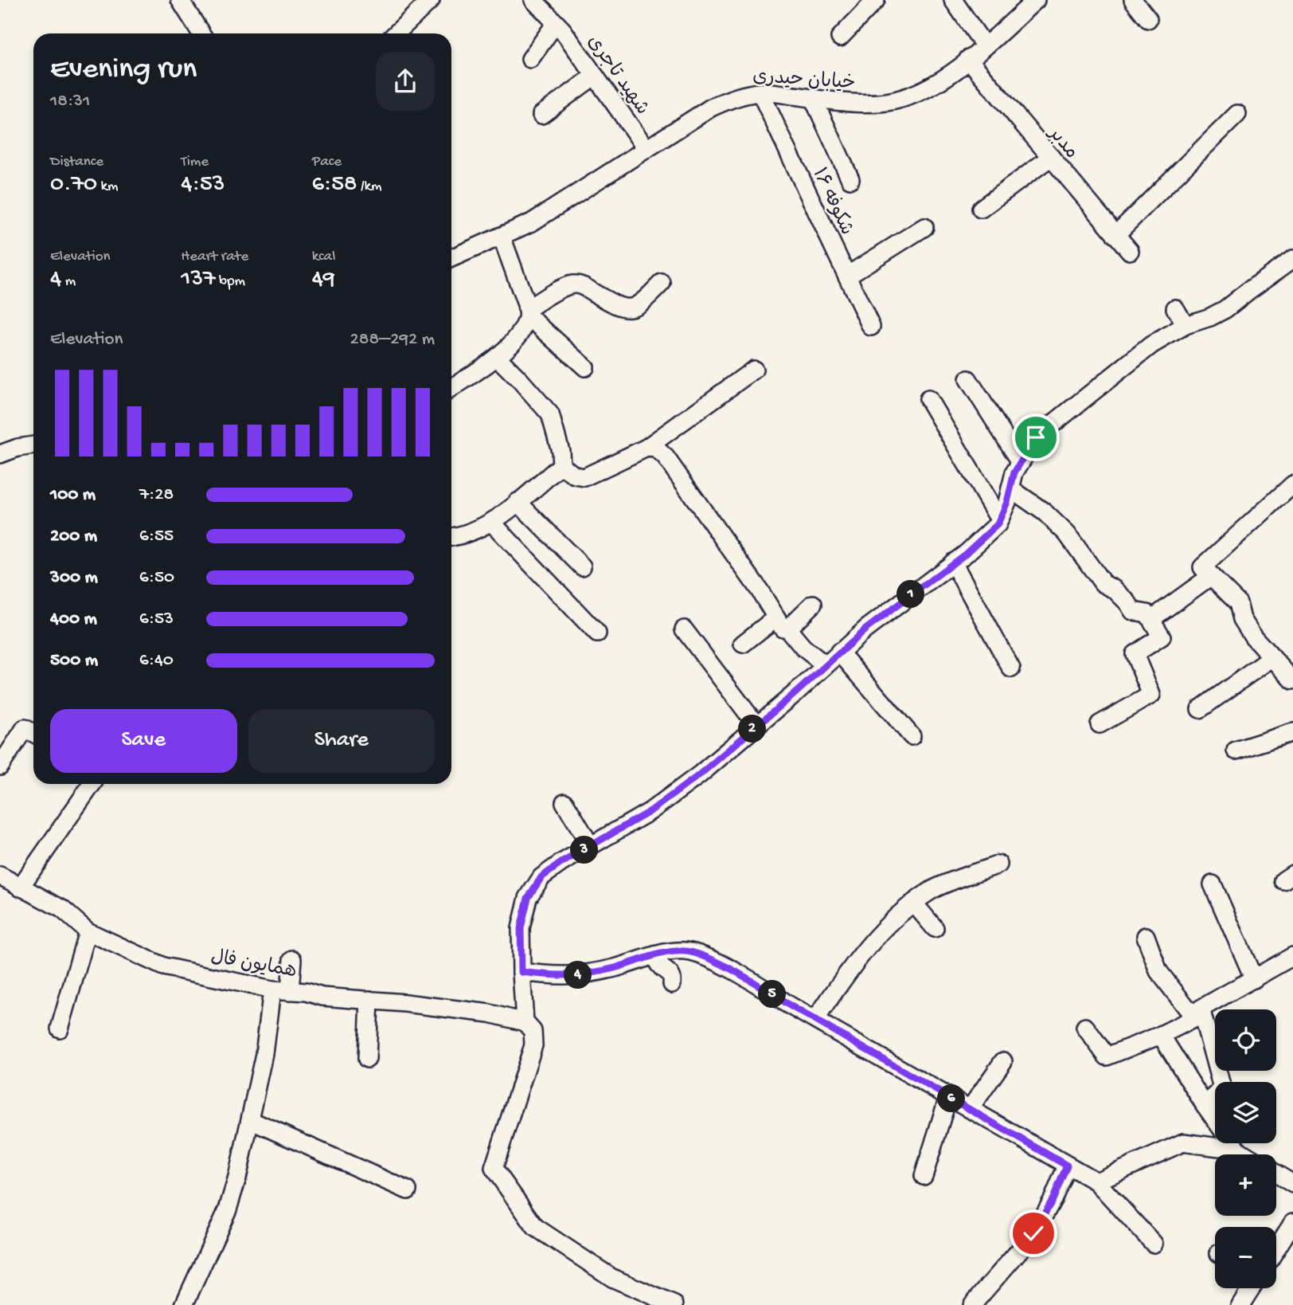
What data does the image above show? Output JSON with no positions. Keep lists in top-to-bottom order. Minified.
{"streets":{"street":["شهید تاجری","خیابان حیدری","مدبر","شکوفه ۱۶","همایون فال"]},"crossings":[["شهید تاجری","خیابان حیدری"],["خیابان حیدری","مدبر"],["خیابان حیدری","شکوفه ۱۶"]],"page":{"heading":["Evening run","18:31"],"stats":[["Distance","0.70 km"],["Time","4:53"],["Pace","6:58 /km"],["Elevation","4 m"],["Heart rate","137 bpm"],["kcal","49"]],"chart":["Elevation","288–292 m"],"list":[{"name":"100 m","note":"7:28"},{"name":"200 m","note":"6:55"},{"name":"300 m","note":"6:50"},{"name":"400 m","note":"6:53"},{"name":"500 m","note":"6:40"}],"pins":["1","2","3","4","5","6"],"buttons":["Save","Share"],"map_buttons":["+","−"]}}
